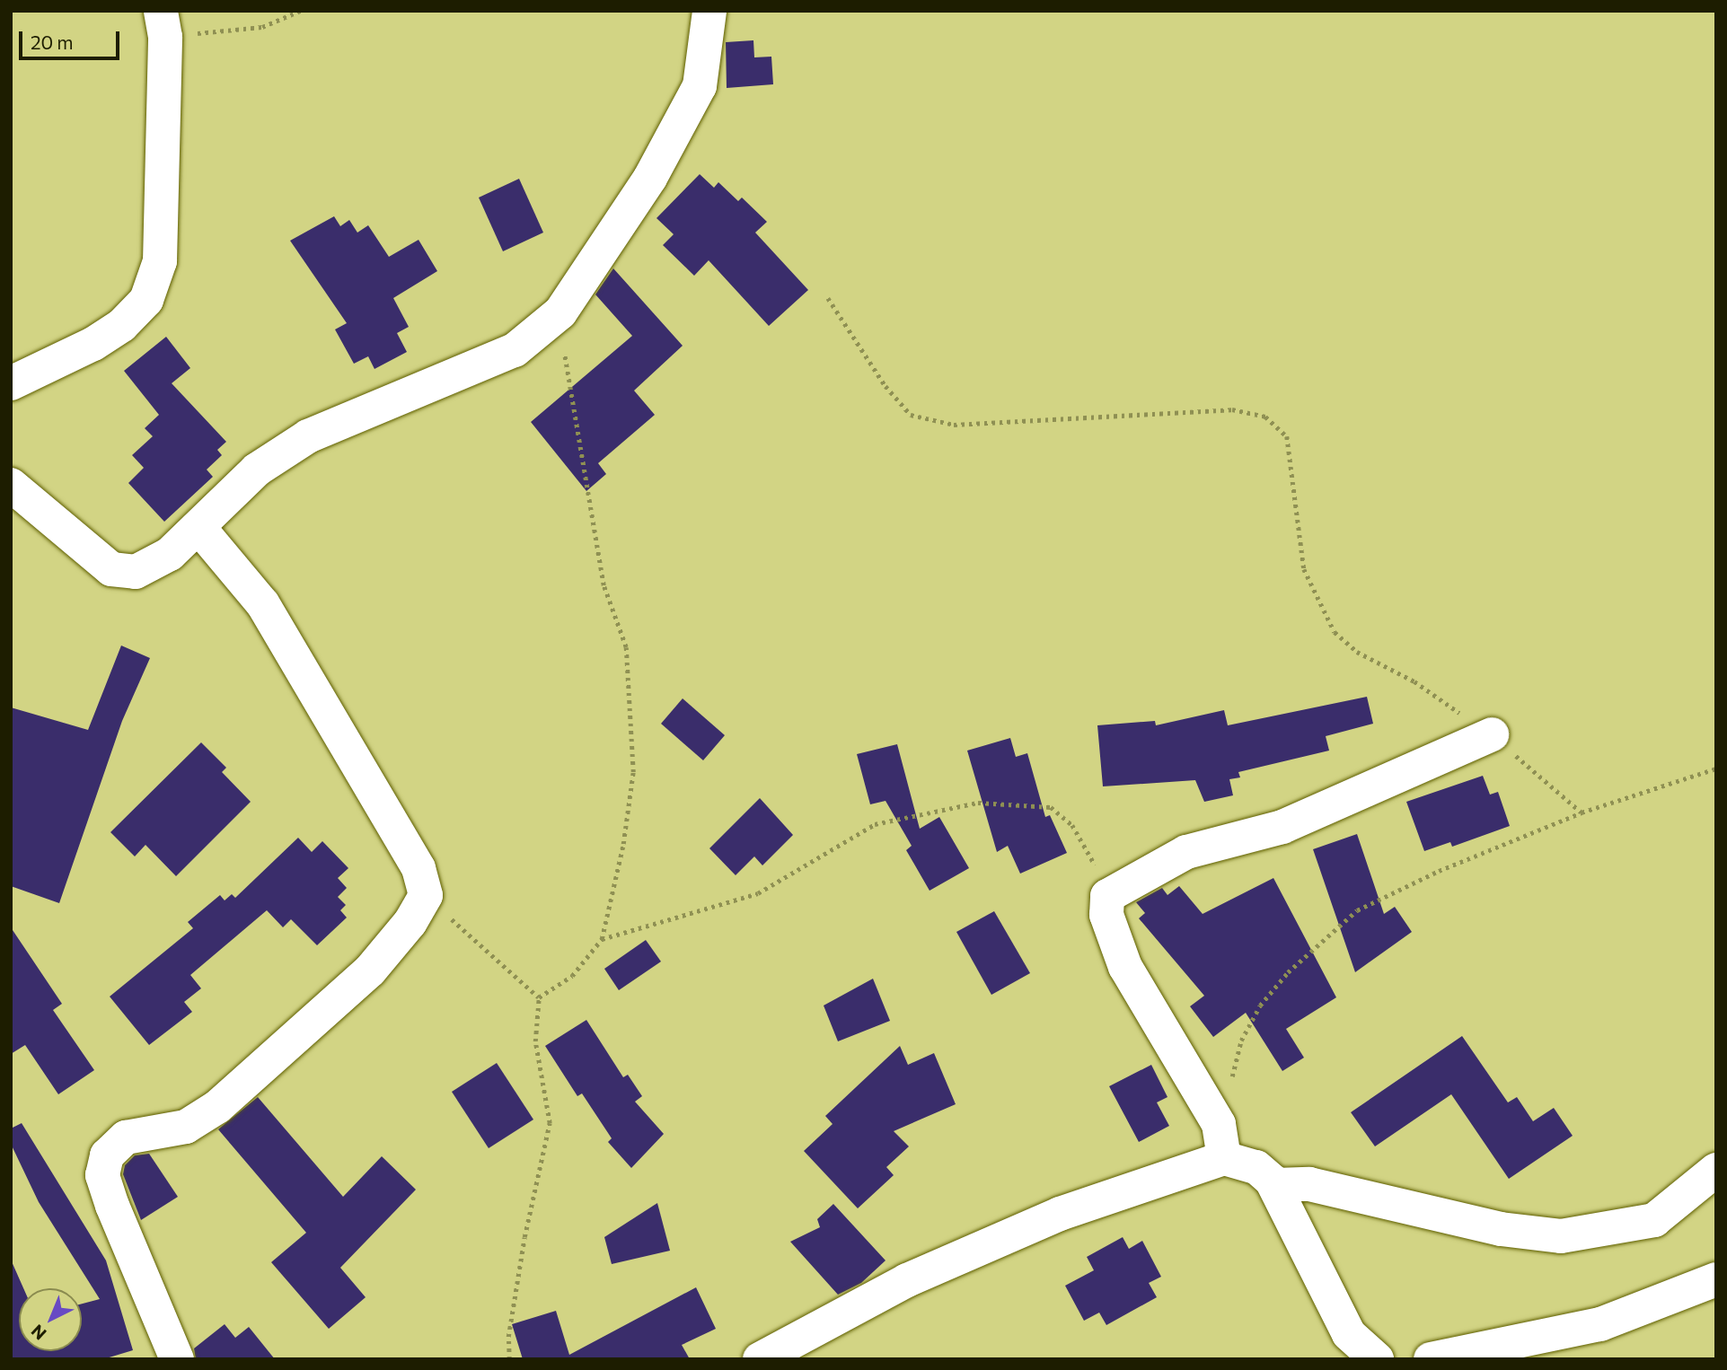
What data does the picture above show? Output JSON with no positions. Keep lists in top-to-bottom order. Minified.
{"scale_bar":"20 m","north":"bottom left"}
